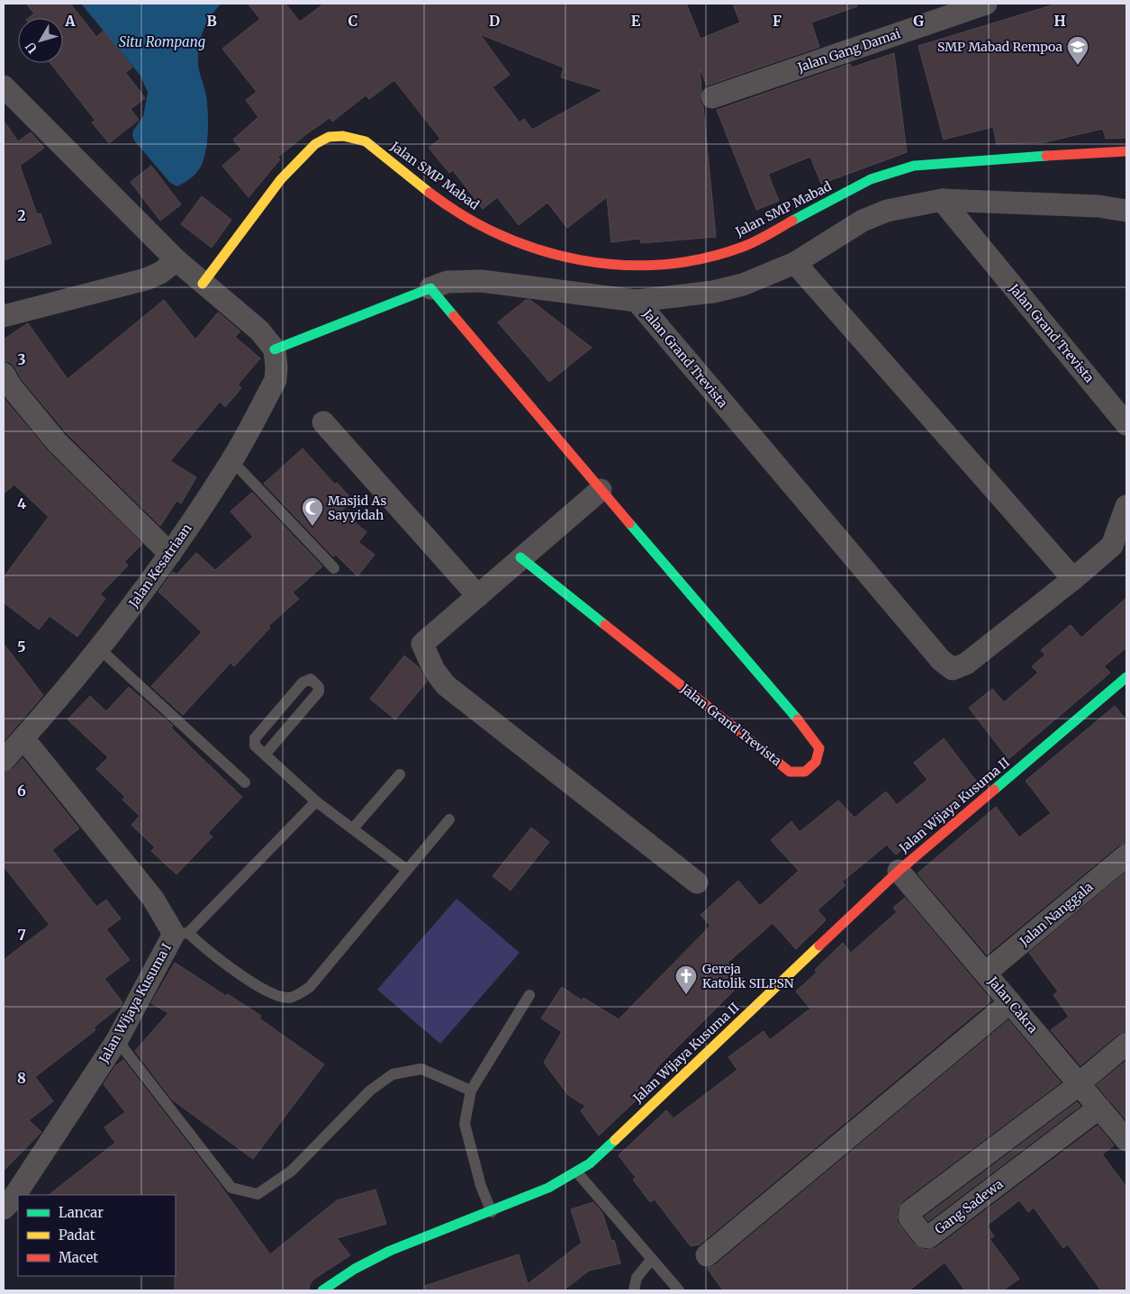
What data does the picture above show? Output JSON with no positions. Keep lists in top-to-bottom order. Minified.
{"streets":{"street":["Jalan Gang Damai","Jalan SMP Mabad","Jalan Grand Trevista","Jalan Kesatriaan","Jalan Wijaya Kusuma II","Jalan Nanggala","Jalan Wijaya Kusuma I","Jalan Cakra","Gang Sadewa"]},"crossings":[["Jalan Grand Trevista","Jalan Kesatriaan"],["Jalan Kesatriaan","Jalan Wijaya Kusuma I"],["Jalan Wijaya Kusuma II","Jalan Cakra"],["Jalan Nanggala","Jalan Cakra"],["Jalan Cakra","Gang Sadewa"]],"water":["Situ Rompang"],"places":{"school or university":["SMP Mabad Rempoa"],"mosque":["Masjid As Sayyidah"],"church":["Gereja Katolik SILPSN"]},"legend":["Lancar","Padat","Macet"],"north":"bottom left","grid":{"columns":["A","B","C","D","E","F","G","H"],"rows":["2","3","4","5","6","7","8"]}}
